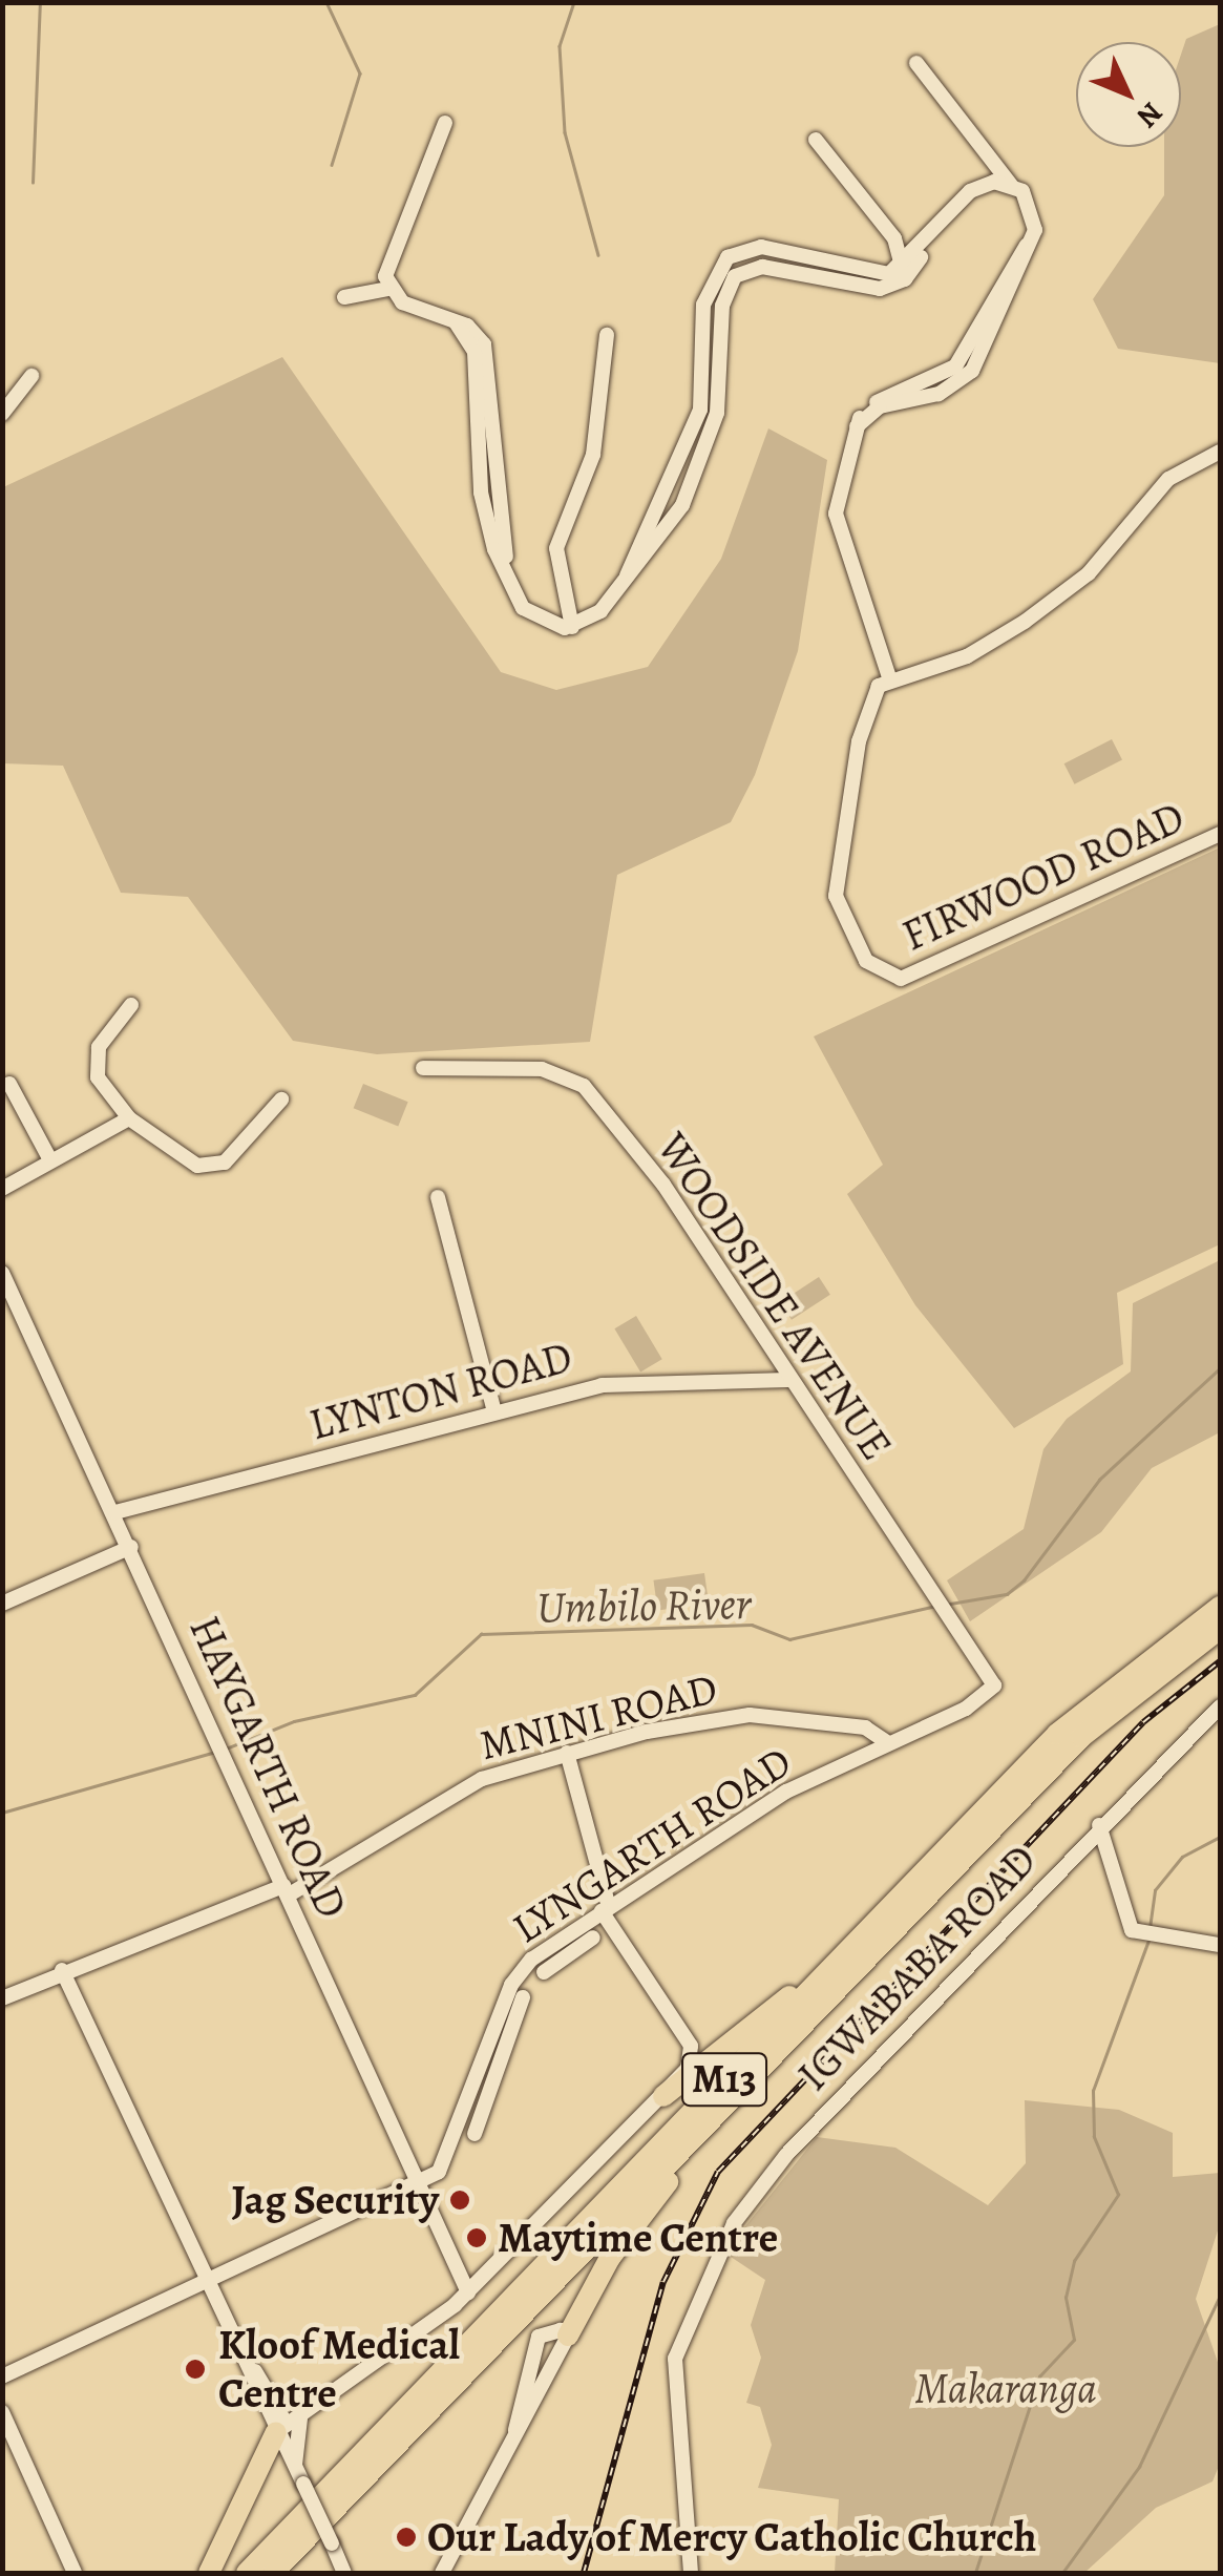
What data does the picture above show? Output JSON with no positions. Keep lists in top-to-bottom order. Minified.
{"streets":{"highway":["M13"],"street":["FIRWOOD ROAD","WOODSIDE AVENUE","LYNTON ROAD","MNINI ROAD","HAYGARTH ROAD","LYNGARTH ROAD","IGWABABA ROAD"]},"crossings":[["WOODSIDE AVENUE","LYNTON ROAD"],["WOODSIDE AVENUE","LYNGARTH ROAD"],["LYNTON ROAD","HAYGARTH ROAD"],["MNINI ROAD","HAYGARTH ROAD"],["MNINI ROAD","LYNGARTH ROAD"],["HAYGARTH ROAD","LYNGARTH ROAD"]],"water":["Umbilo River"],"parks":["Makaranga"],"places":["Jag Security","Maytime Centre","Kloof Medical Centre","Our Lady of Mercy Catholic Church"],"north":"bottom right"}
